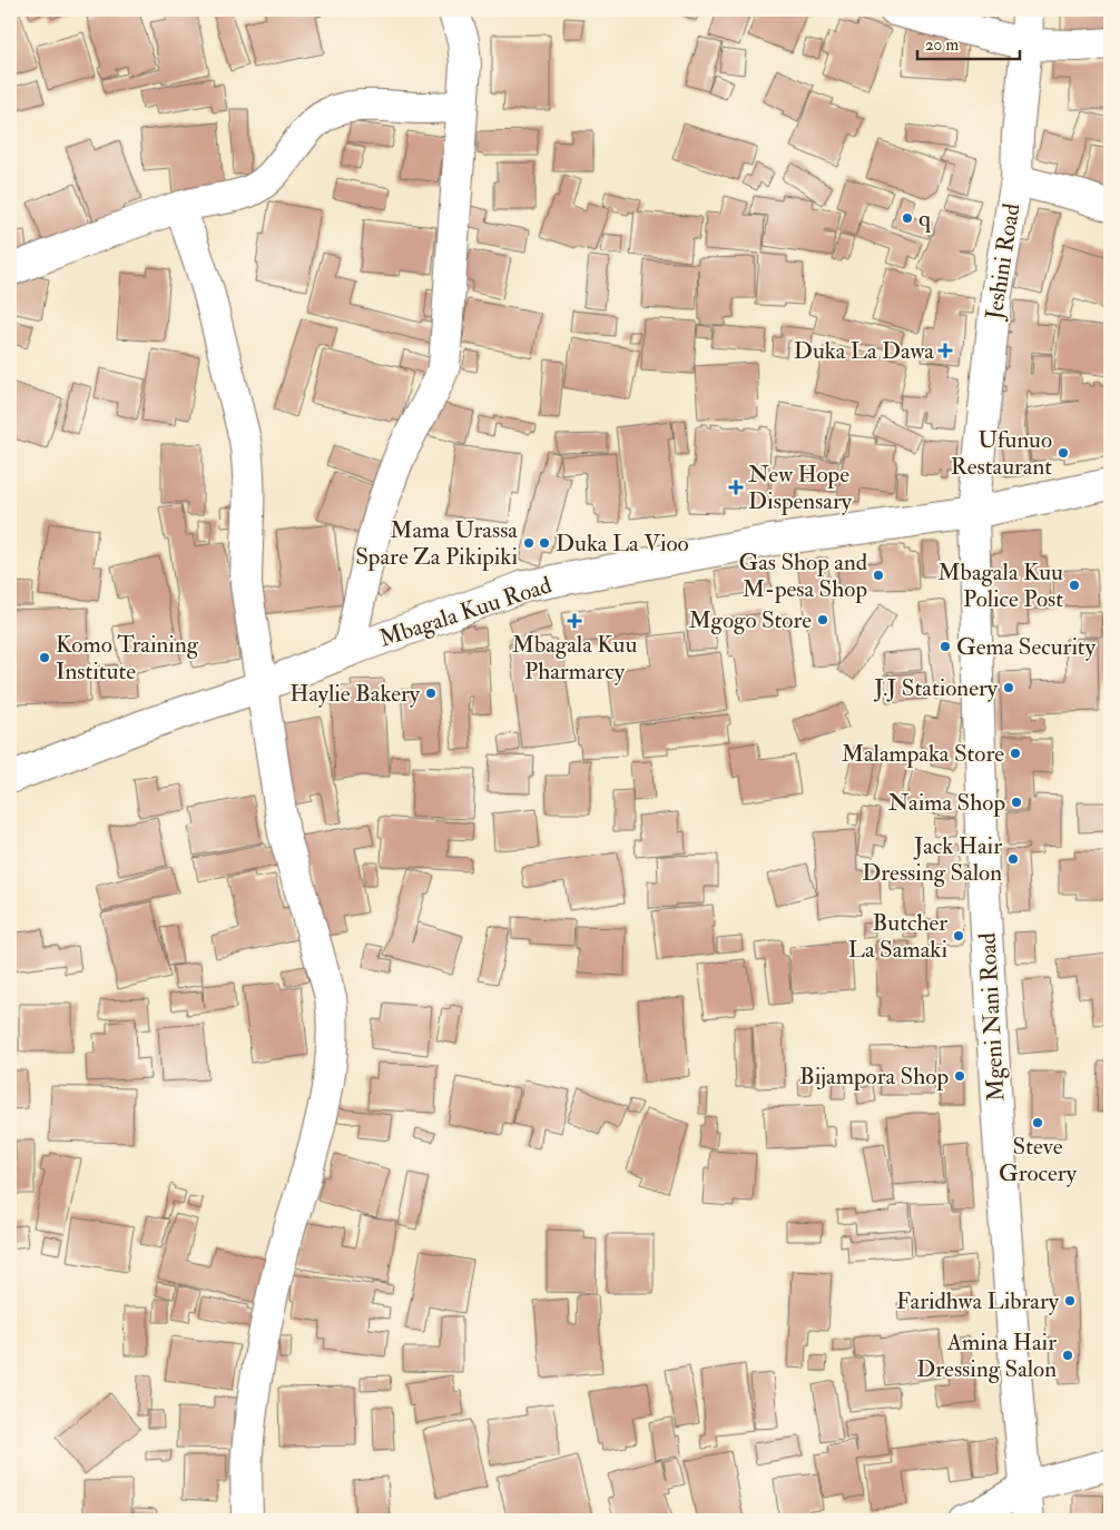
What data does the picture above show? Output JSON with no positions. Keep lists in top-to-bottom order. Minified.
{"streets":{"street":["Jeshini Road","Mbagala Kuu Road","Mgeni Nani Road"]},"crossings":[["Jeshini Road","Mbagala Kuu Road"],["Jeshini Road","Mgeni Nani Road"],["Mbagala Kuu Road","Mgeni Nani Road"]],"places":{"other":["q","Ufunuo Restaurant","Mama Urassa Spare Za Pikipiki","Duka La Vioo","Gas Shop and M-pesa Shop","Mbagala Kuu Police Post","Mgogo Store","Gema Security","Komo Training Institute","J.J Stationery","Haylie Bakery","Malampaka Store","Naima Shop","Jack Hair Dressing Salon","Butcher La Samaki","Bijampora Shop","Steve Grocery","Faridhwa Library","Amina Hair Dressing Salon"],"health":["Duka La Dawa","New Hope Dispensary","Mbagala Kuu Pharmarcy"]},"scale_bar":"20 m"}
